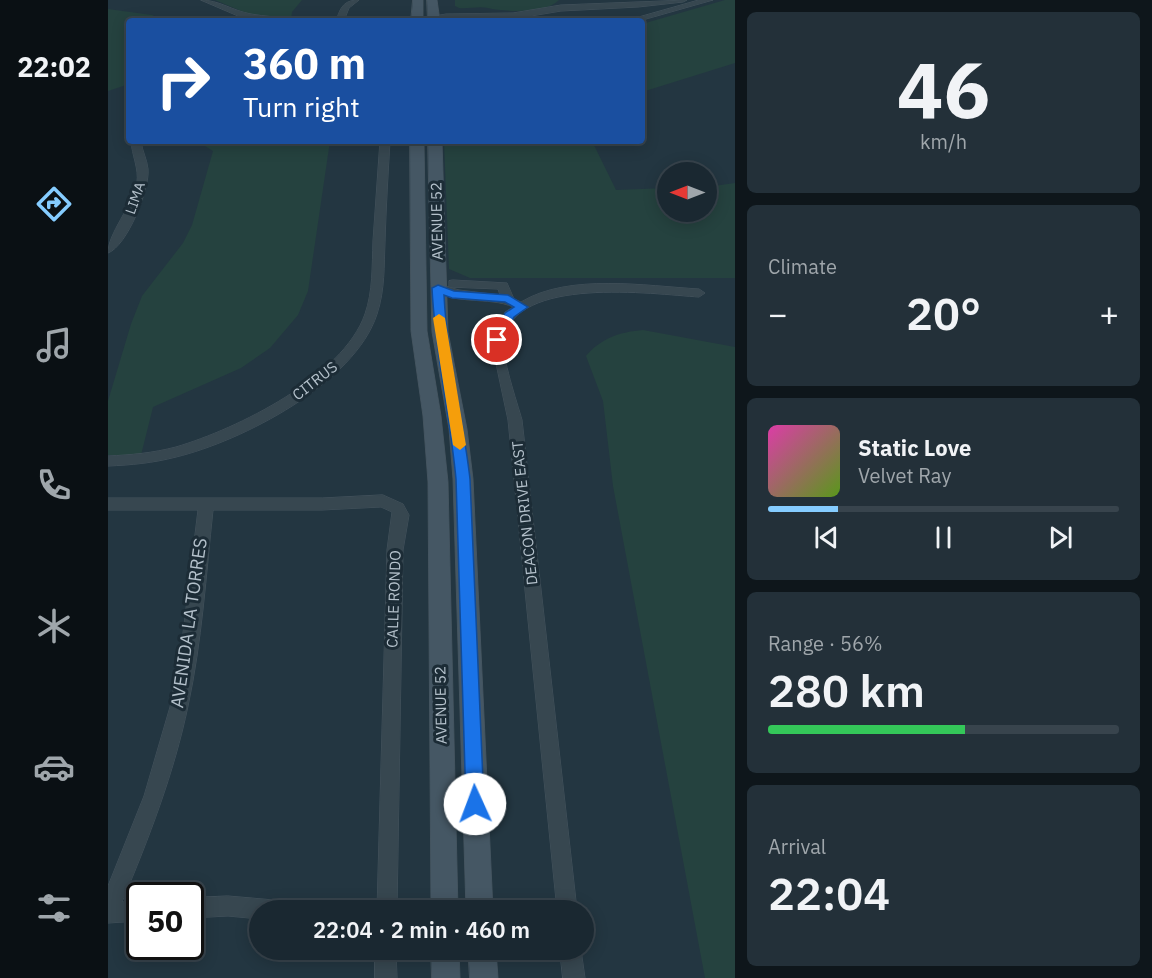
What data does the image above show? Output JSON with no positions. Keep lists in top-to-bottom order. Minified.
{"streets":{"main road":["AVENUE 52"],"street":["LIMA","CITRUS","DEACON DRIVE EAST","CALLE RONDO","AVENIDA LA TORRES"]},"crossings":[["CALLE RONDO","AVENIDA LA TORRES"]],"north":"left","page":{"tabs":"22:02","tile":[["46","km/h"],"Climate",["Range · 56%","280 km"],["Arrival","22:04"]],"turn":["360 m","Turn right"],"heat":["−","20°","+"],"song":["Static Love","Velvet Ray"],"limit":"50","trip":"22:04 · 2 min · 460 m"}}
